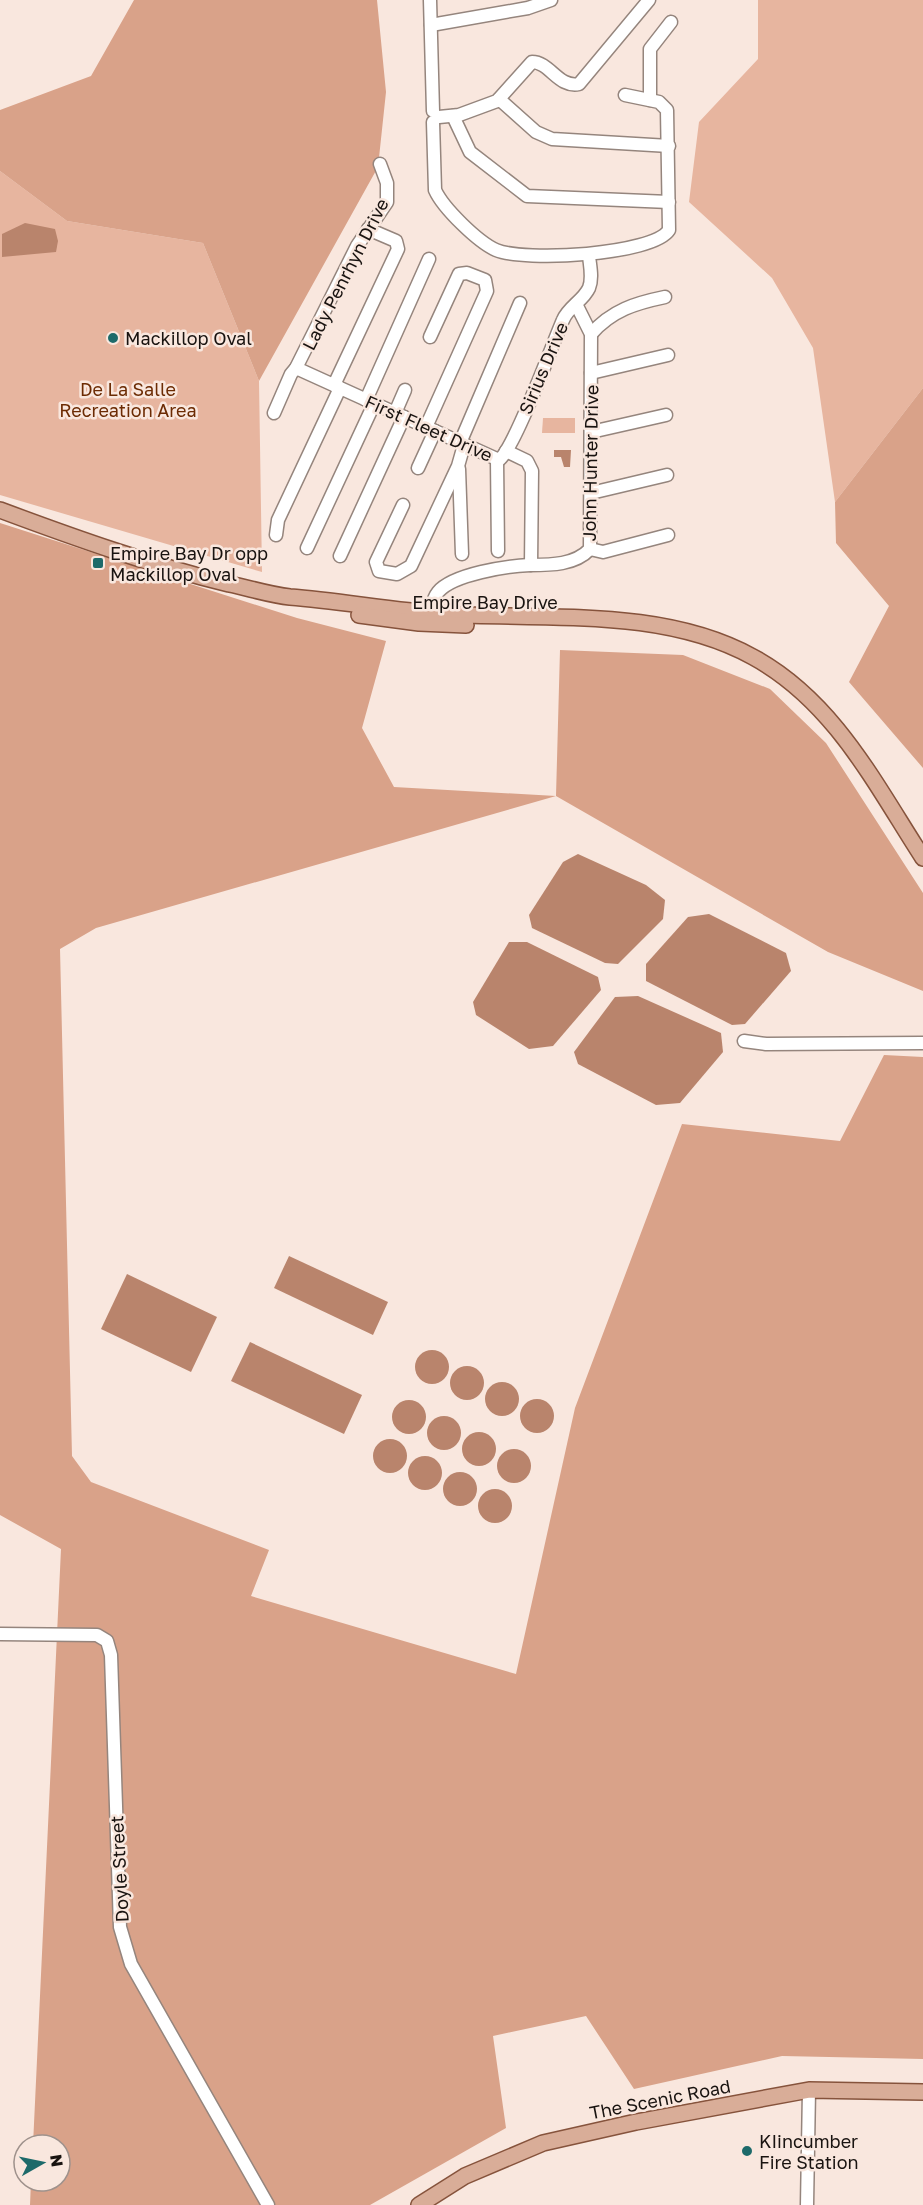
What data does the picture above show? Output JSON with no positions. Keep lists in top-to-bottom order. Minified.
{"streets":{"main road":["Empire Bay Drive","The Scenic Road"],"street":["Lady Penrhyn Drive","Sirius Drive","First Fleet Drive","John Hunter Drive","Doyle Street"]},"crossings":[["Lady Penrhyn Drive","First Fleet Drive"],["Sirius Drive","First Fleet Drive"],["Sirius Drive","John Hunter Drive"],["First Fleet Drive","John Hunter Drive"],["John Hunter Drive","Empire Bay Drive"]],"parks":["De La Salle Recreation Area"],"places":{"other":["Mackillop Oval","KIincumber Fire Station"],"transit":["Empire Bay Dr opp Mackillop Oval"]},"north":"right"}
